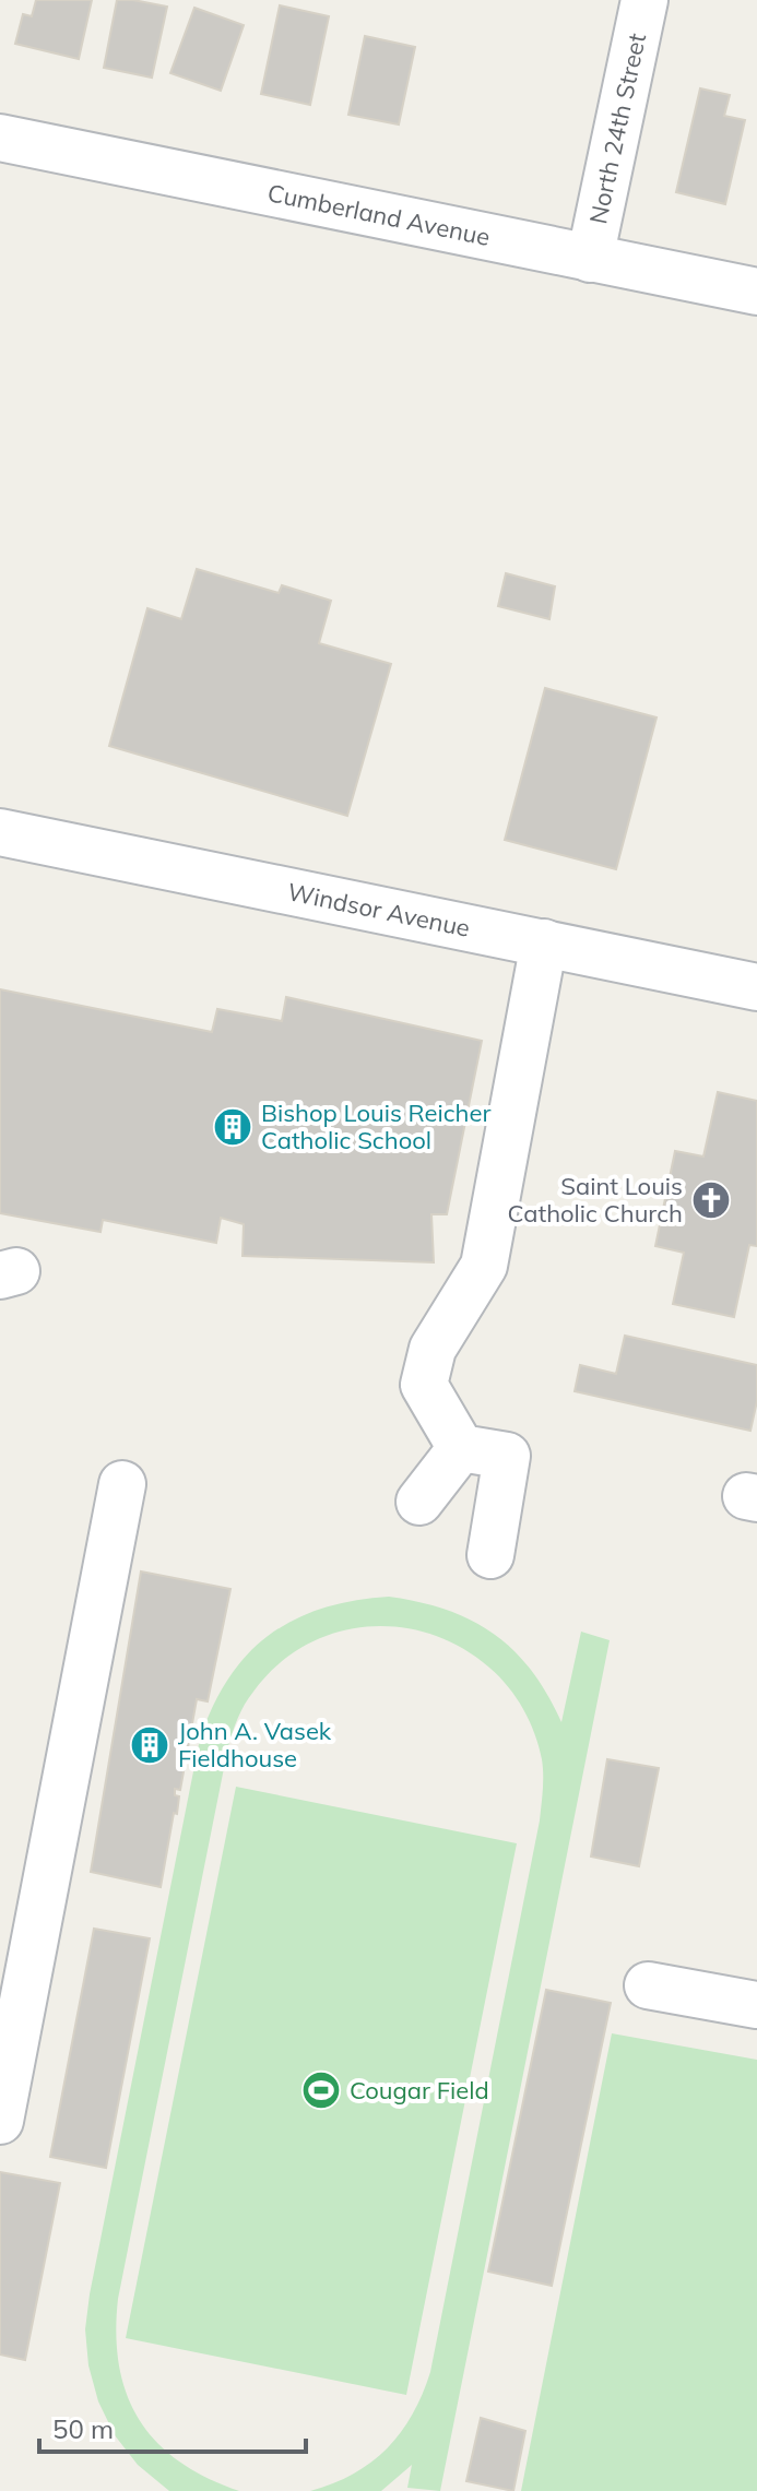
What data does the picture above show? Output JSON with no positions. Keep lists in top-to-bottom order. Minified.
{"streets":{"street":["North 24th Street","Cumberland Avenue","Windsor Avenue"]},"crossings":[["North 24th Street","Cumberland Avenue"]],"places":{"building":["Bishop Louis Reicher Catholic School","John A. Vasek Fieldhouse"],"church":["Saint Louis Catholic Church"],"sports":["Cougar Field"]},"scale_bar":"50 m"}
